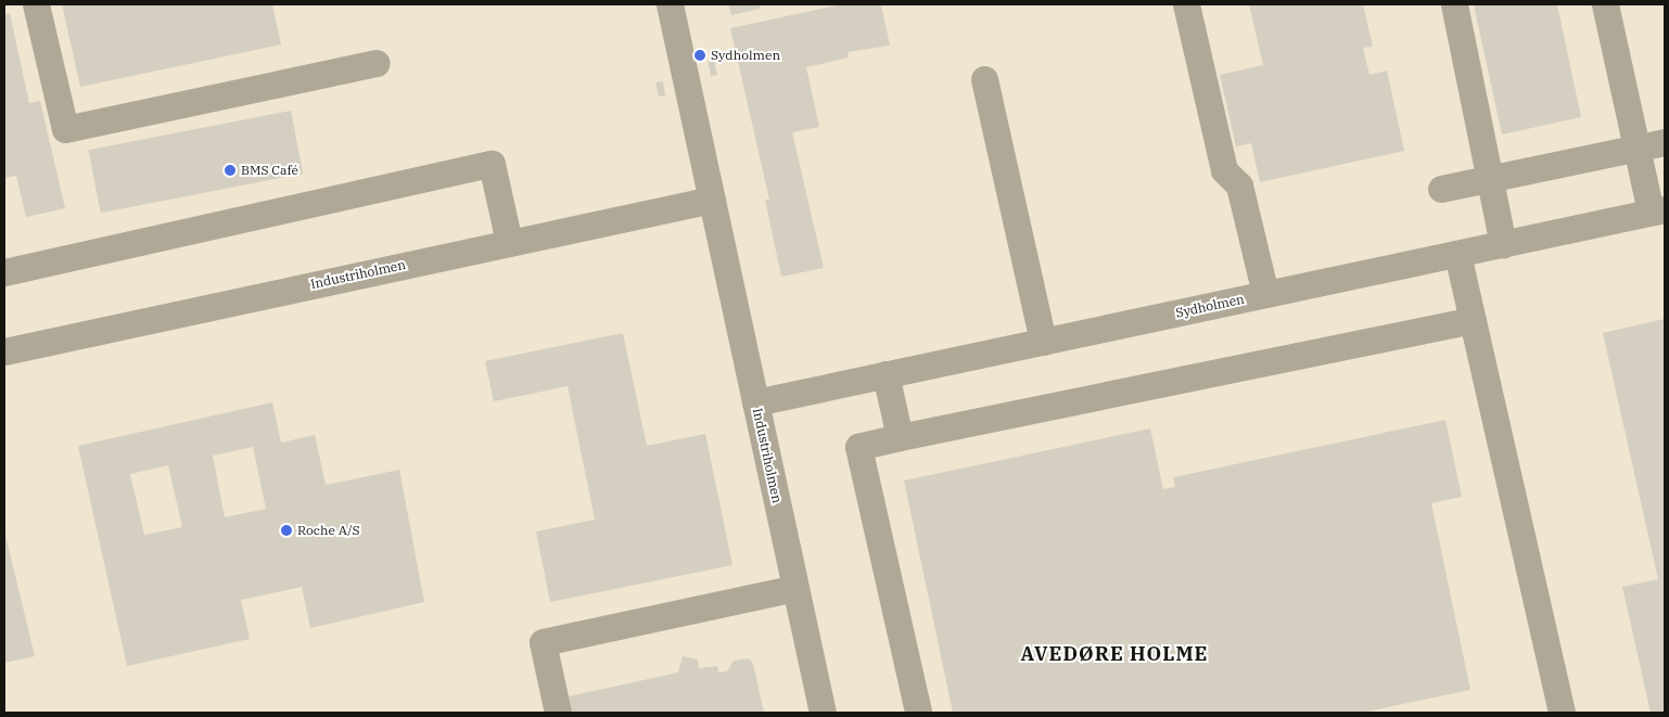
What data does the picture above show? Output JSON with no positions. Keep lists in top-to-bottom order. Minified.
{"streets":{"street":["Industriholmen","Sydholmen"]},"crossings":[["Industriholmen","Sydholmen"]],"districts":["AVEDØRE HOLME"],"places":["Sydholmen","BMS Café","Roche A/S"]}
